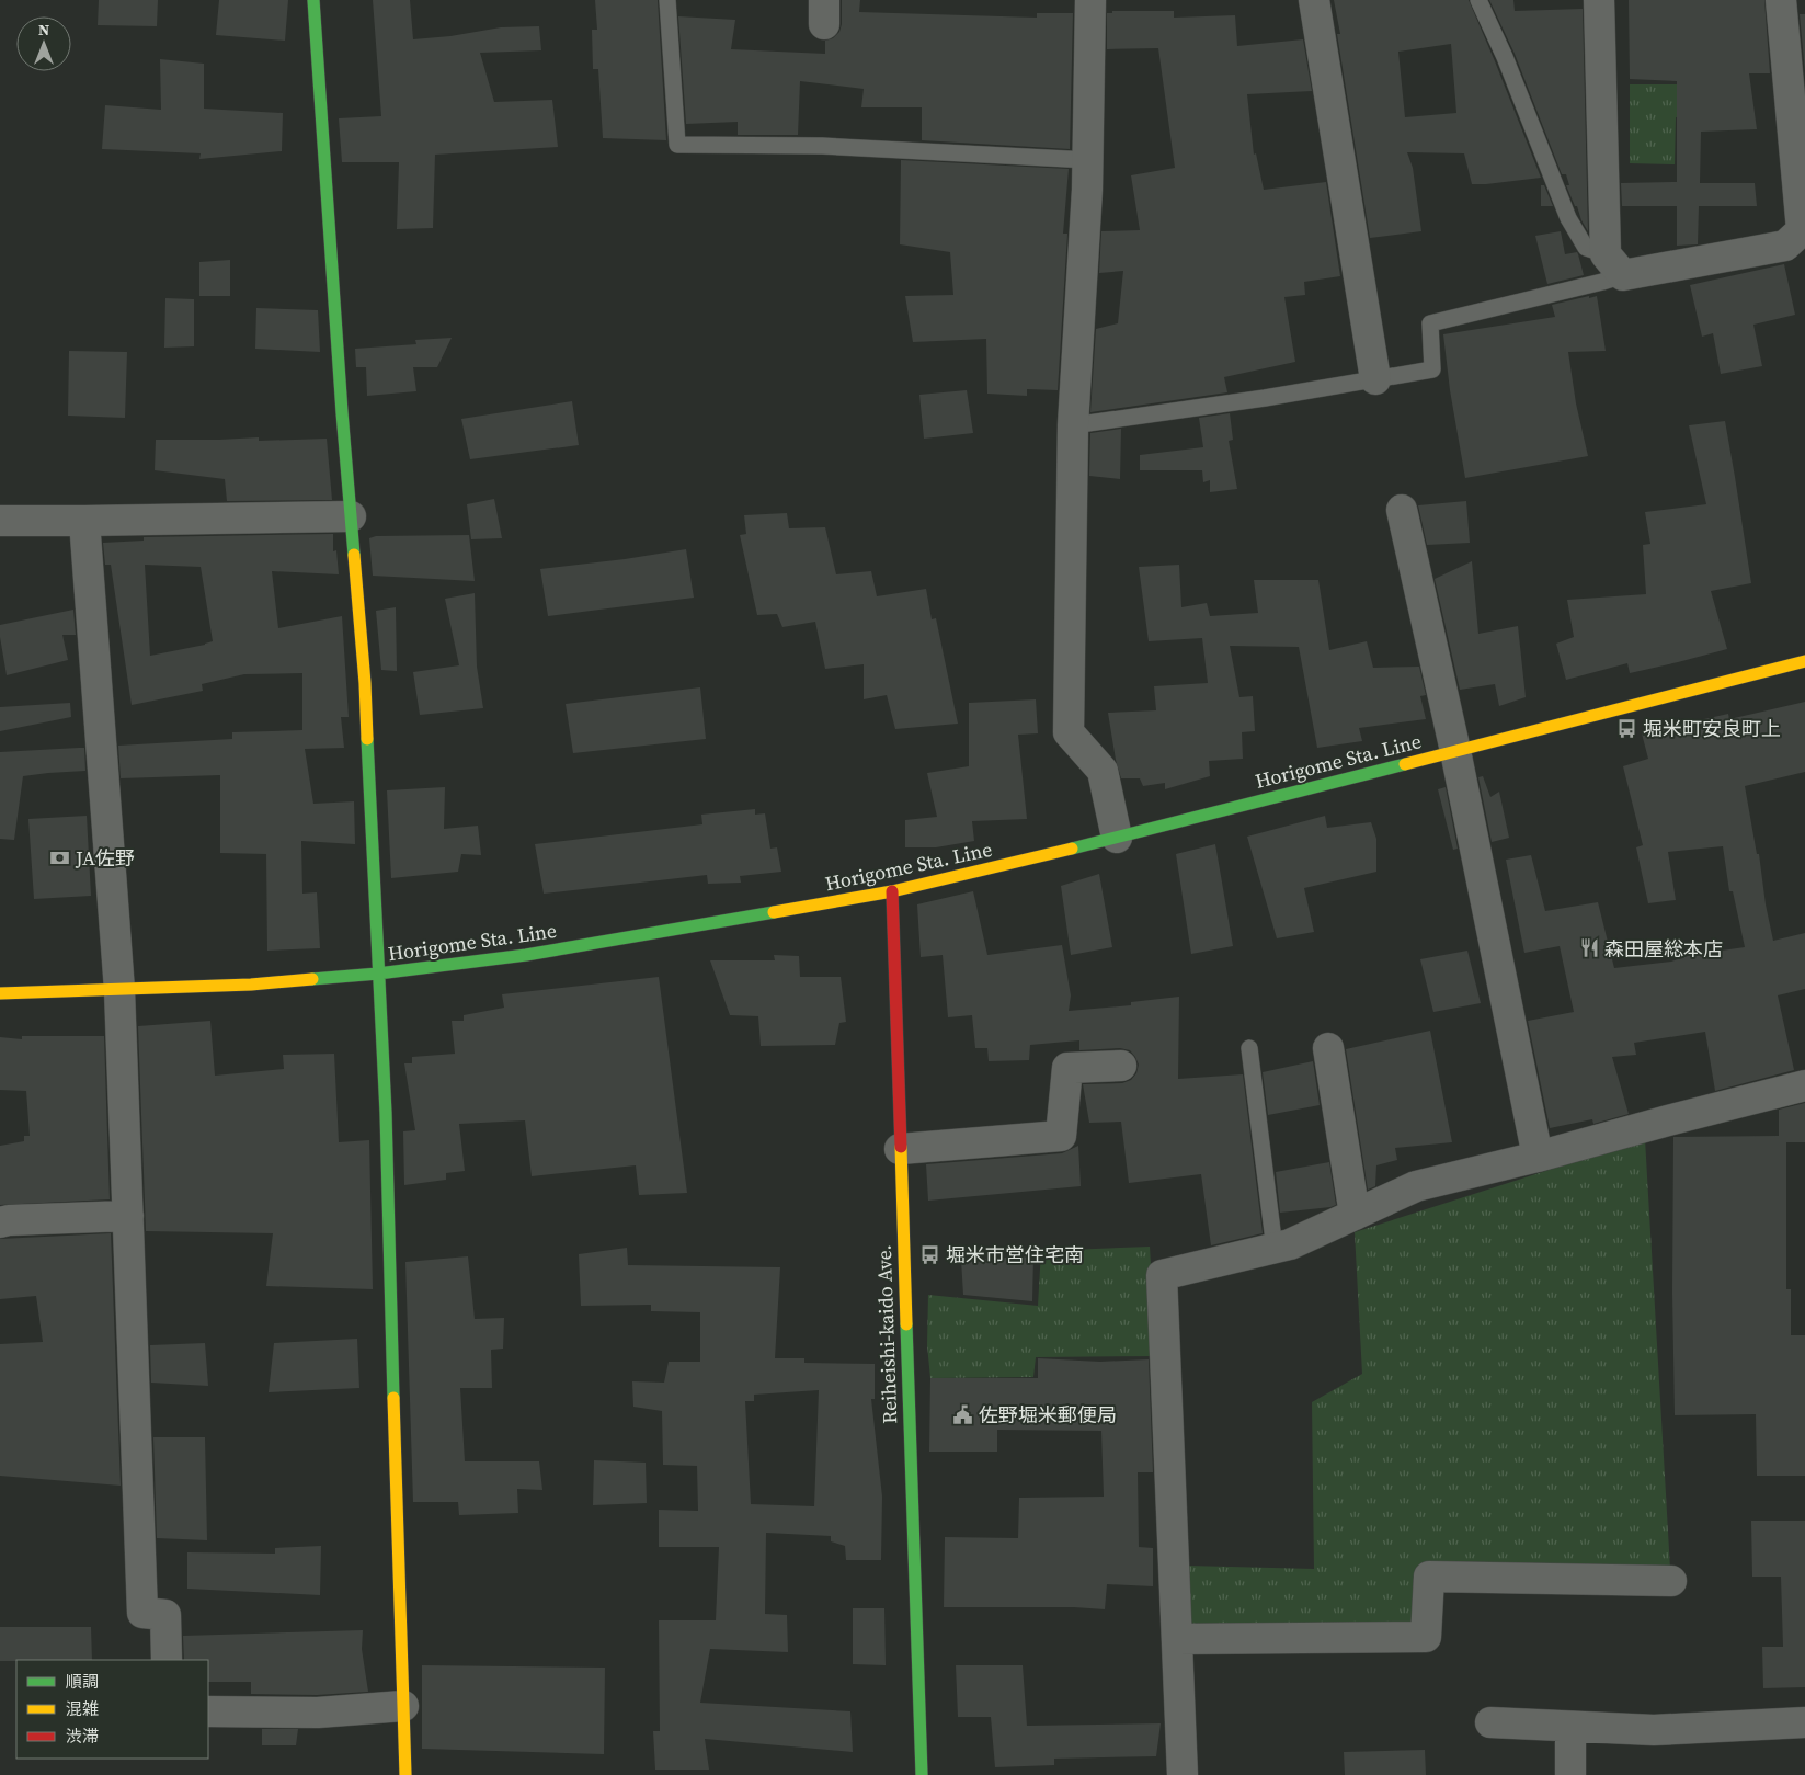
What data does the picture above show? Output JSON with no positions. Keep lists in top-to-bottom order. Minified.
{"streets":{"street":["Horigome Sta. Line","Reiheishi-kaido Ave."]},"crossings":[["Horigome Sta. Line","Reiheishi-kaido Ave."]],"places":{"bus stop":["堀米町安良町上","堀米市営住宅南"],"bank":["JA佐野"],"restaurant":["森田屋総本店"],"public building":["佐野堀米郵便局"]},"legend":["順調","混雑","渋滞"],"north":"top"}
